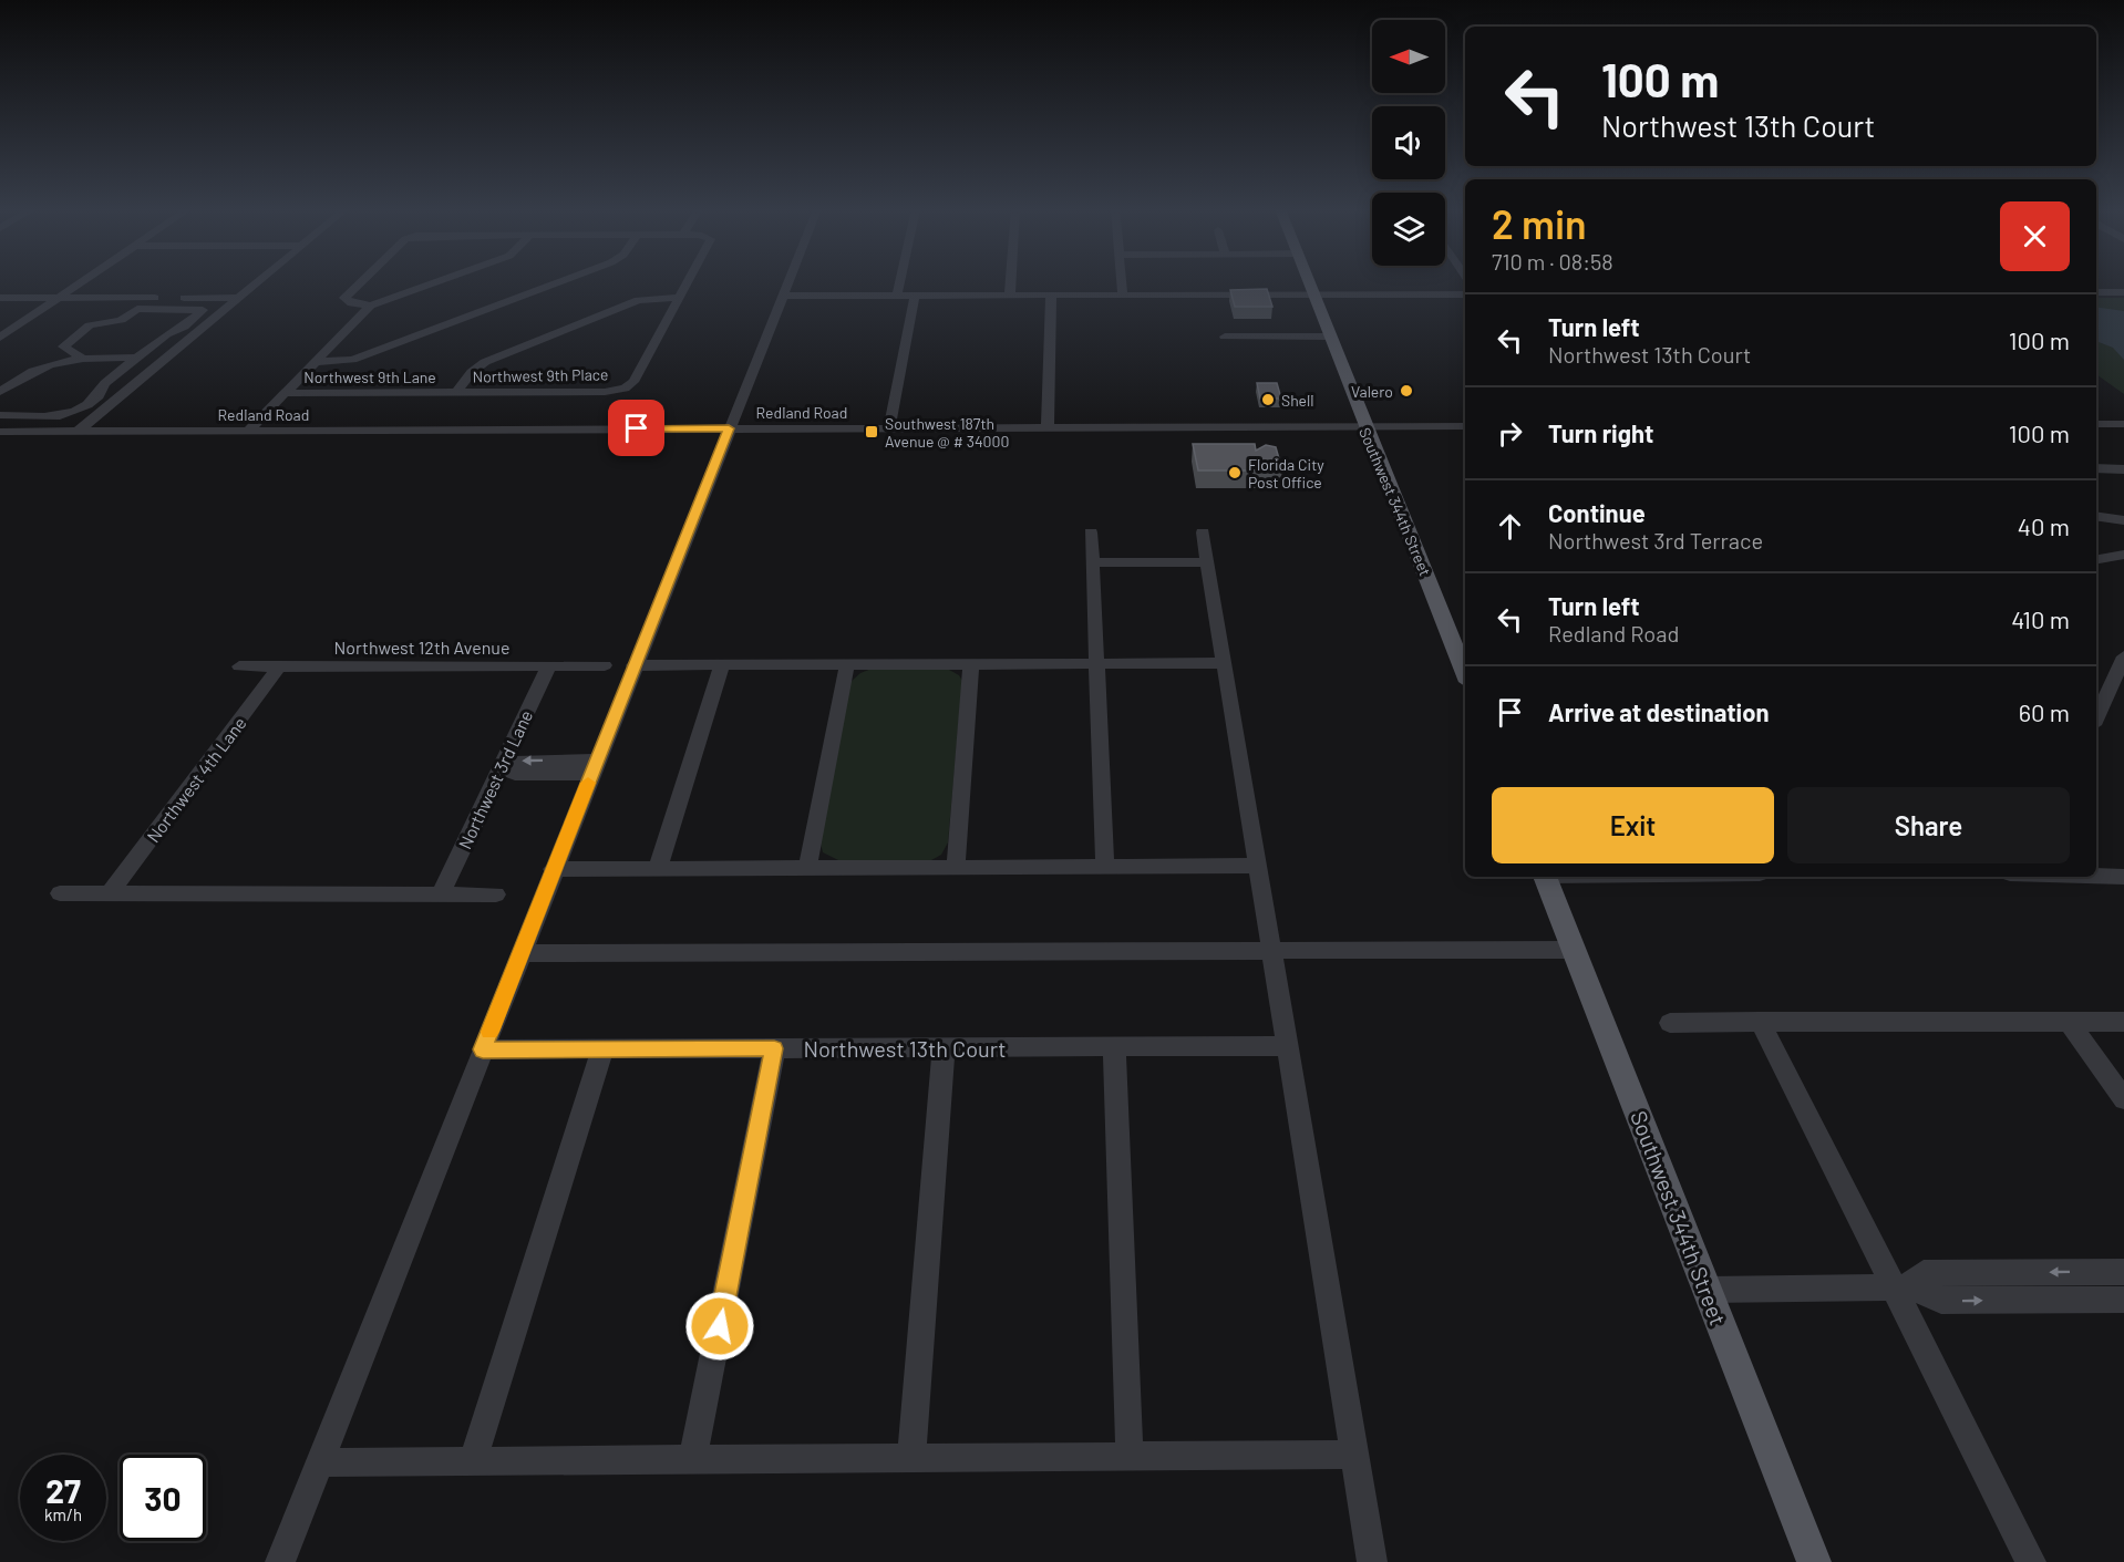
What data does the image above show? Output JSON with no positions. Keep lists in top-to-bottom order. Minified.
{"streets":{"main road":["Southwest 344th Street"],"street":["Northwest 9th Place","Northwest 9th Lane","Redland Road","Northwest 12th Avenue","Northwest 4th Lane","Northwest 3rd Lane","Northwest 13th Court"]},"crossings":[["Northwest 9th Place","Northwest 9th Lane"],["Redland Road","Southwest 344th Street"],["Northwest 12th Avenue","Northwest 4th Lane"],["Northwest 12th Avenue","Northwest 3rd Lane"]],"places":{"other":["Valero","Shell","Florida City Post Office"],"transit":["Southwest 187th Avenue @ # 34000"]},"north":"left","page":{"turn":["100 m","Northwest 13th Court"],"heading":["2 min","710 m · 08:58"],"list":[{"name":"Turn left","note":"Northwest 13th Court","value":"100 m"},{"name":"Turn right","value":"100 m"},{"name":"Continue","note":"Northwest 3rd Terrace","value":"40 m"},{"name":"Turn left","note":"Redland Road","value":"410 m"},{"name":"Arrive at destination","value":"60 m"}],"buttons":["Exit","Share"],"speed":"27 km/h","limit":"30"}}
